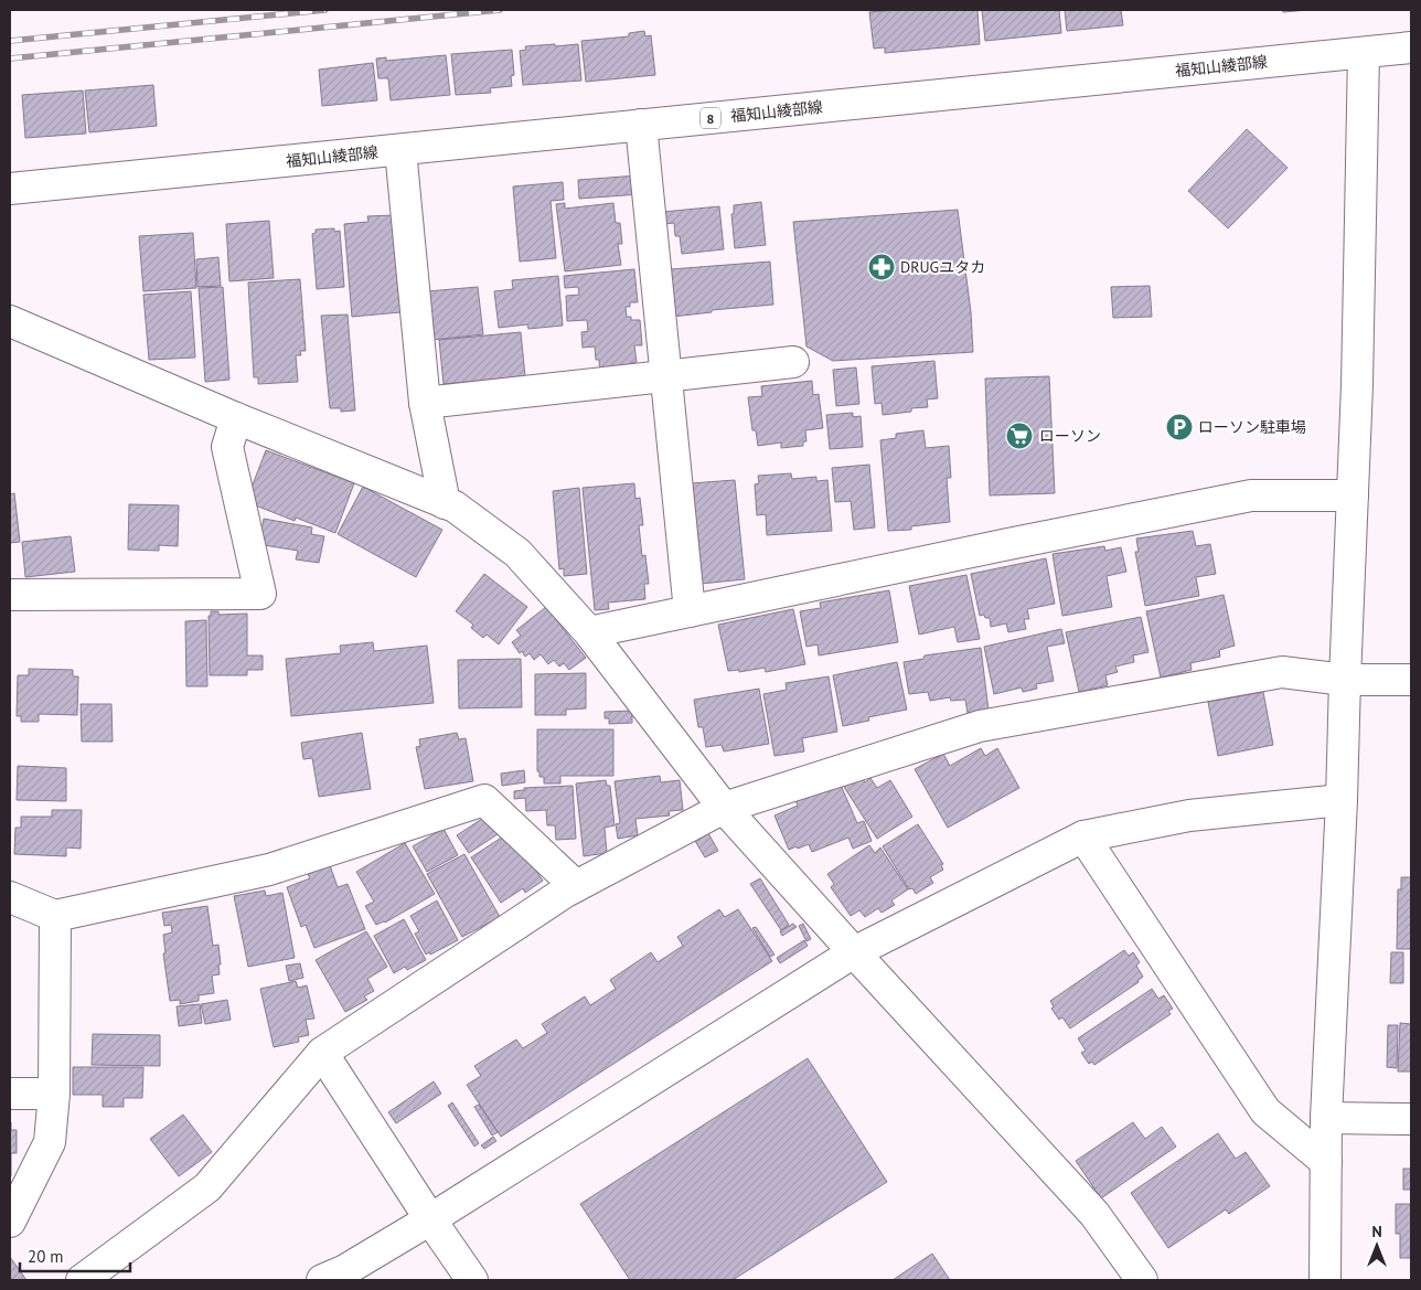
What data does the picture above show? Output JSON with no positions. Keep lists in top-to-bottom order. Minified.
{"streets":{"street":["福知山綾部線","8"]},"places":{"pharmacy":["DRUGユタカ"],"parking":["ローソン駐車場"],"supermarket":["ローソン"]},"scale_bar":"20 m","north":"top"}
